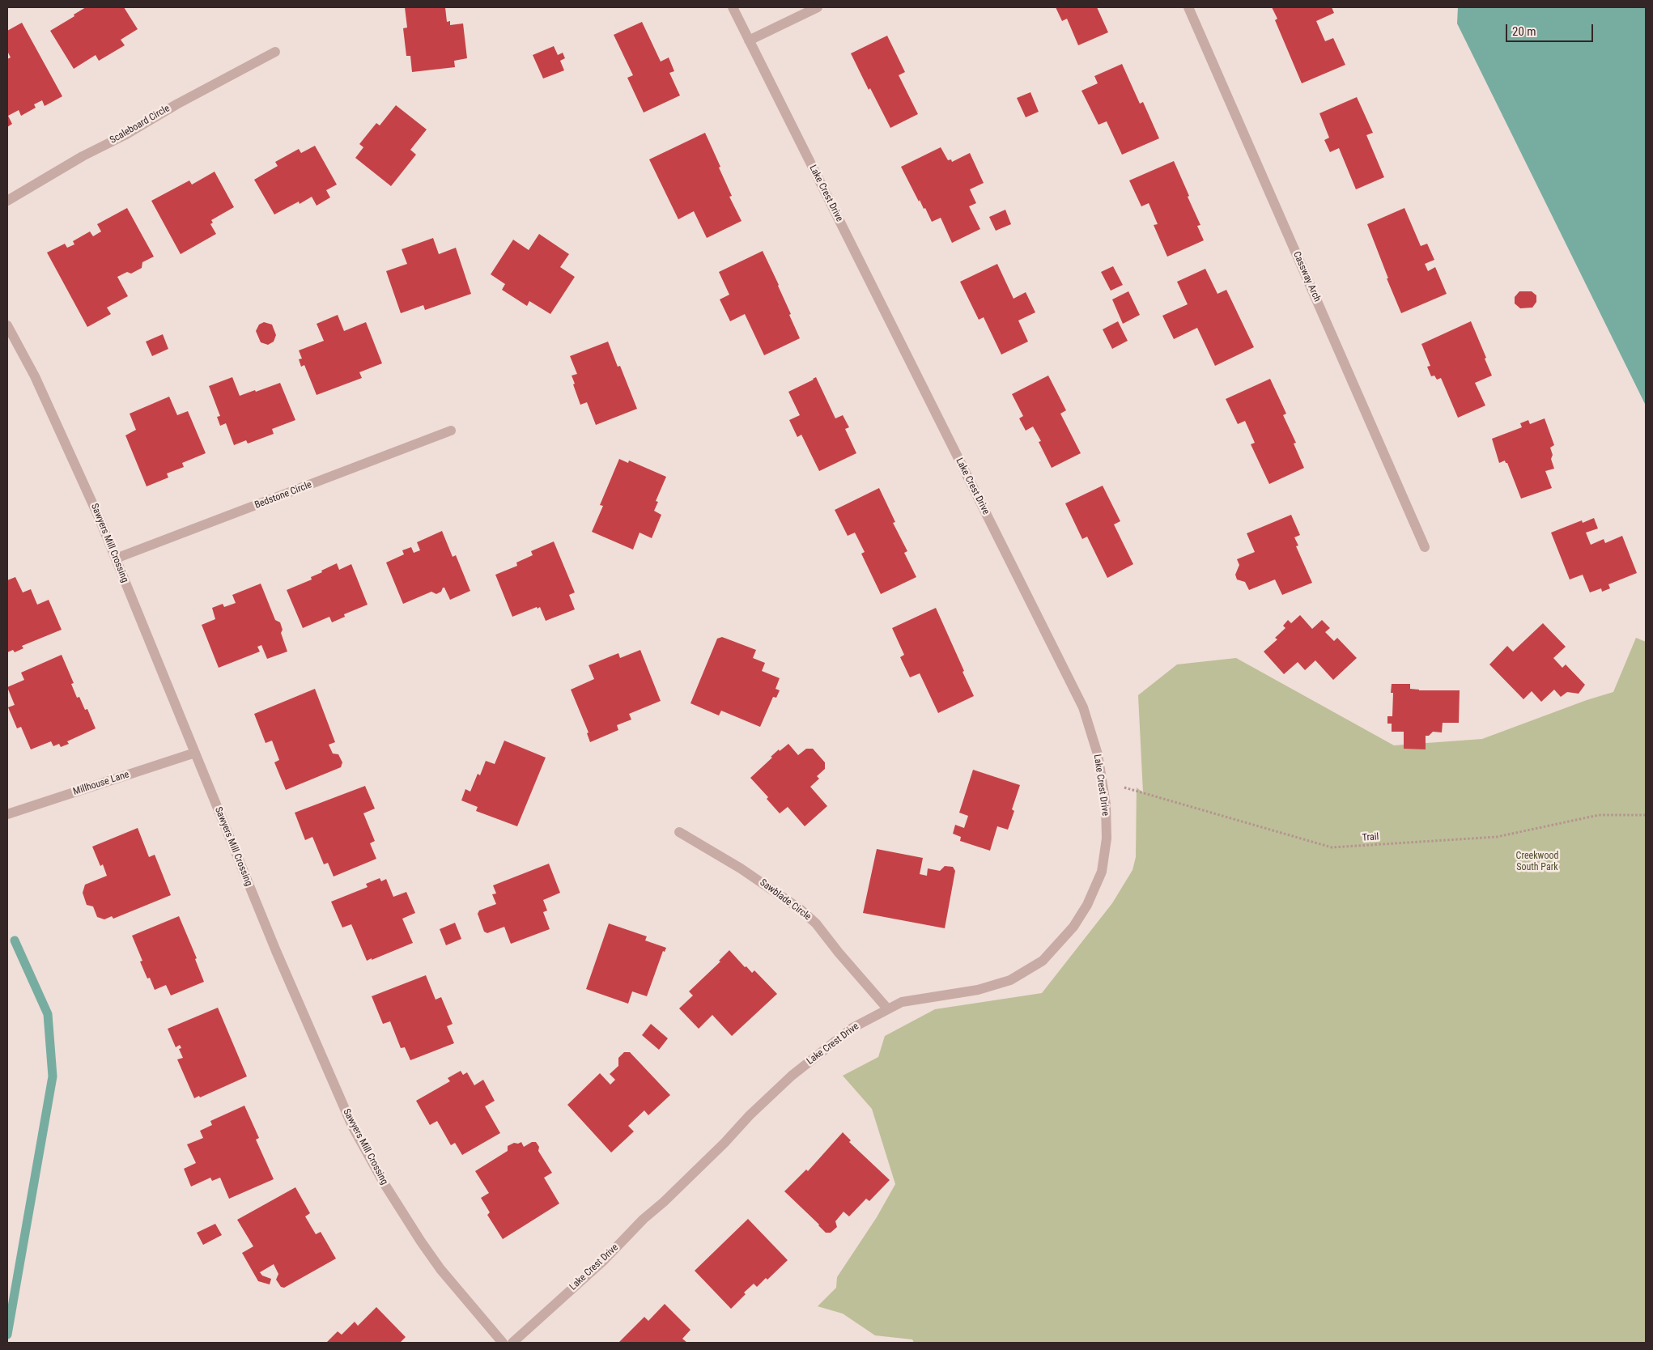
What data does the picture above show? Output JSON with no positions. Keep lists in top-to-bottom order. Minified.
{"streets":{"street":["Scaleboard Circle","Lake Crest Drive","Cassway Arch","Bedstone Circle","Sawyers Mill Crossing","Millhouse Lane","Sawblade Circle"],"path":["Trail"]},"crossings":[["Lake Crest Drive","Trail"],["Lake Crest Drive","Sawblade Circle"],["Bedstone Circle","Sawyers Mill Crossing"],["Sawyers Mill Crossing","Millhouse Lane"]],"parks":["Creekwood South Park"],"scale_bar":"20 m"}
